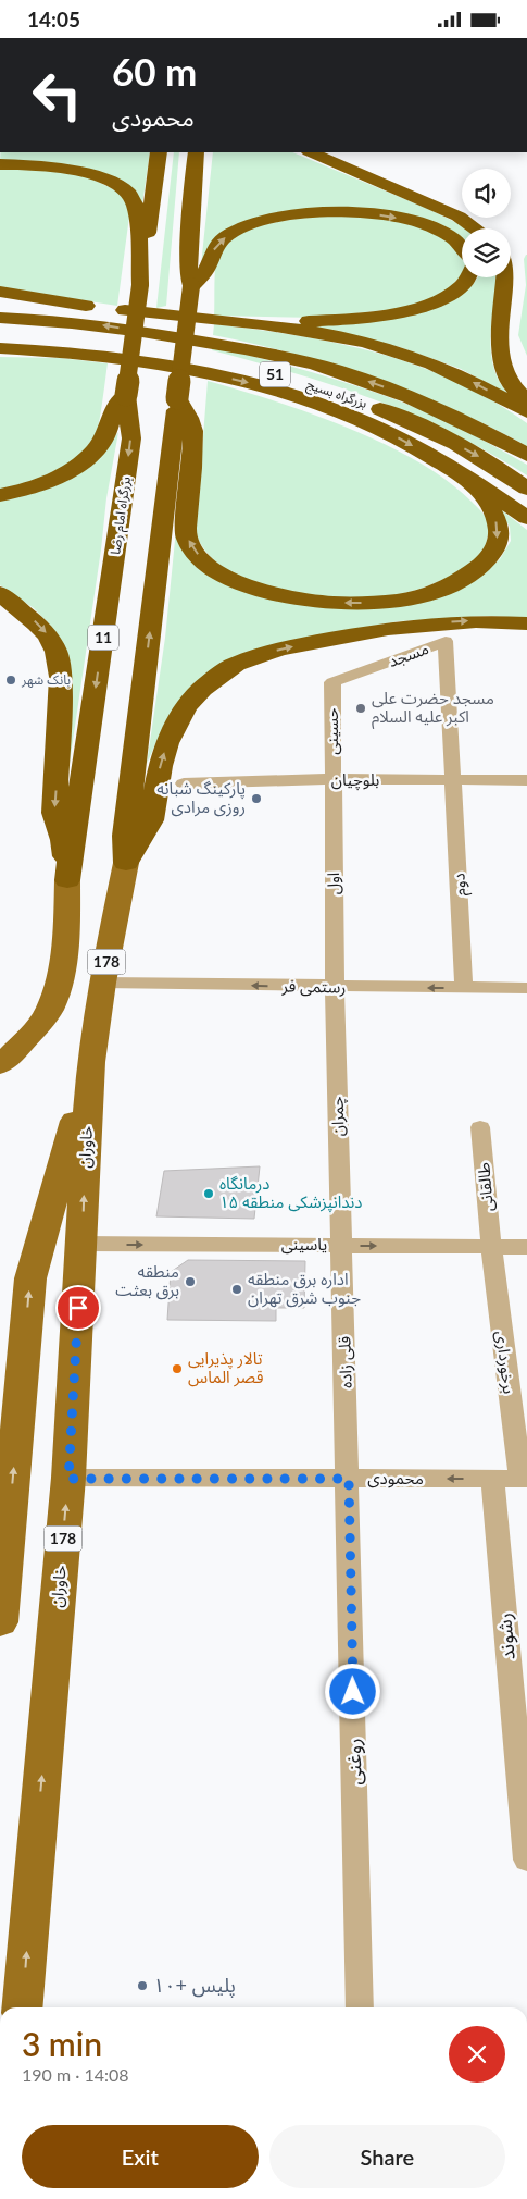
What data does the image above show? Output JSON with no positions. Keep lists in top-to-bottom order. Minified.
{"streets":{"highway":["51","بزرگراه بسیج","بزرگراه امام رضا","11"],"main road":["178","خاوران"],"street":["مسجد","حسینی","بلوچیان","اول","دوم","رستمی فر","چمران","طالقانی","یاسینی","قلی زاده","برخورداری","محمودی","رشوند","روغنی"]},"crossings":[["بزرگراه امام رضا","178"],["مسجد","حسینی"],["مسجد","بلوچیان"],["مسجد","دوم"],["حسینی","بلوچیان"],["حسینی","اول"],["بلوچیان","اول"],["بلوچیان","دوم"],["اول","رستمی فر"],["اول","چمران"],["دوم","رستمی فر"],["رستمی فر","چمران"],["رستمی فر","خاوران"],["چمران","یاسینی"],["چمران","قلی زاده"],["خاوران","یاسینی"],["خاوران","محمودی"],["طالقانی","یاسینی"],["طالقانی","برخورداری"],["یاسینی","قلی زاده"],["یاسینی","برخورداری"],["قلی زاده","محمودی"],["قلی زاده","روغنی"],["برخورداری","محمودی"],["محمودی","رشوند"],["محمودی","روغنی"]],"one_way":["رستمی فر","خاوران","یاسینی"],"places":["بانک شهر","مسجد حضرت علی اکبر علیه السلام","پارکینگ شبانه روزی مرادی","درمانگاه دندانپزشکی منطقه ۱۵","منطقه برق بعثت","اداره برق منطقه جنوب شرق تهران","تالار پذیرایی قصر الماس","پلیس +۱۰"],"page":{"status":"14:05","turn":["60 m","محمودی"],"heading":["3 min","190 m · 14:08"],"buttons":["Exit","Share"]}}
